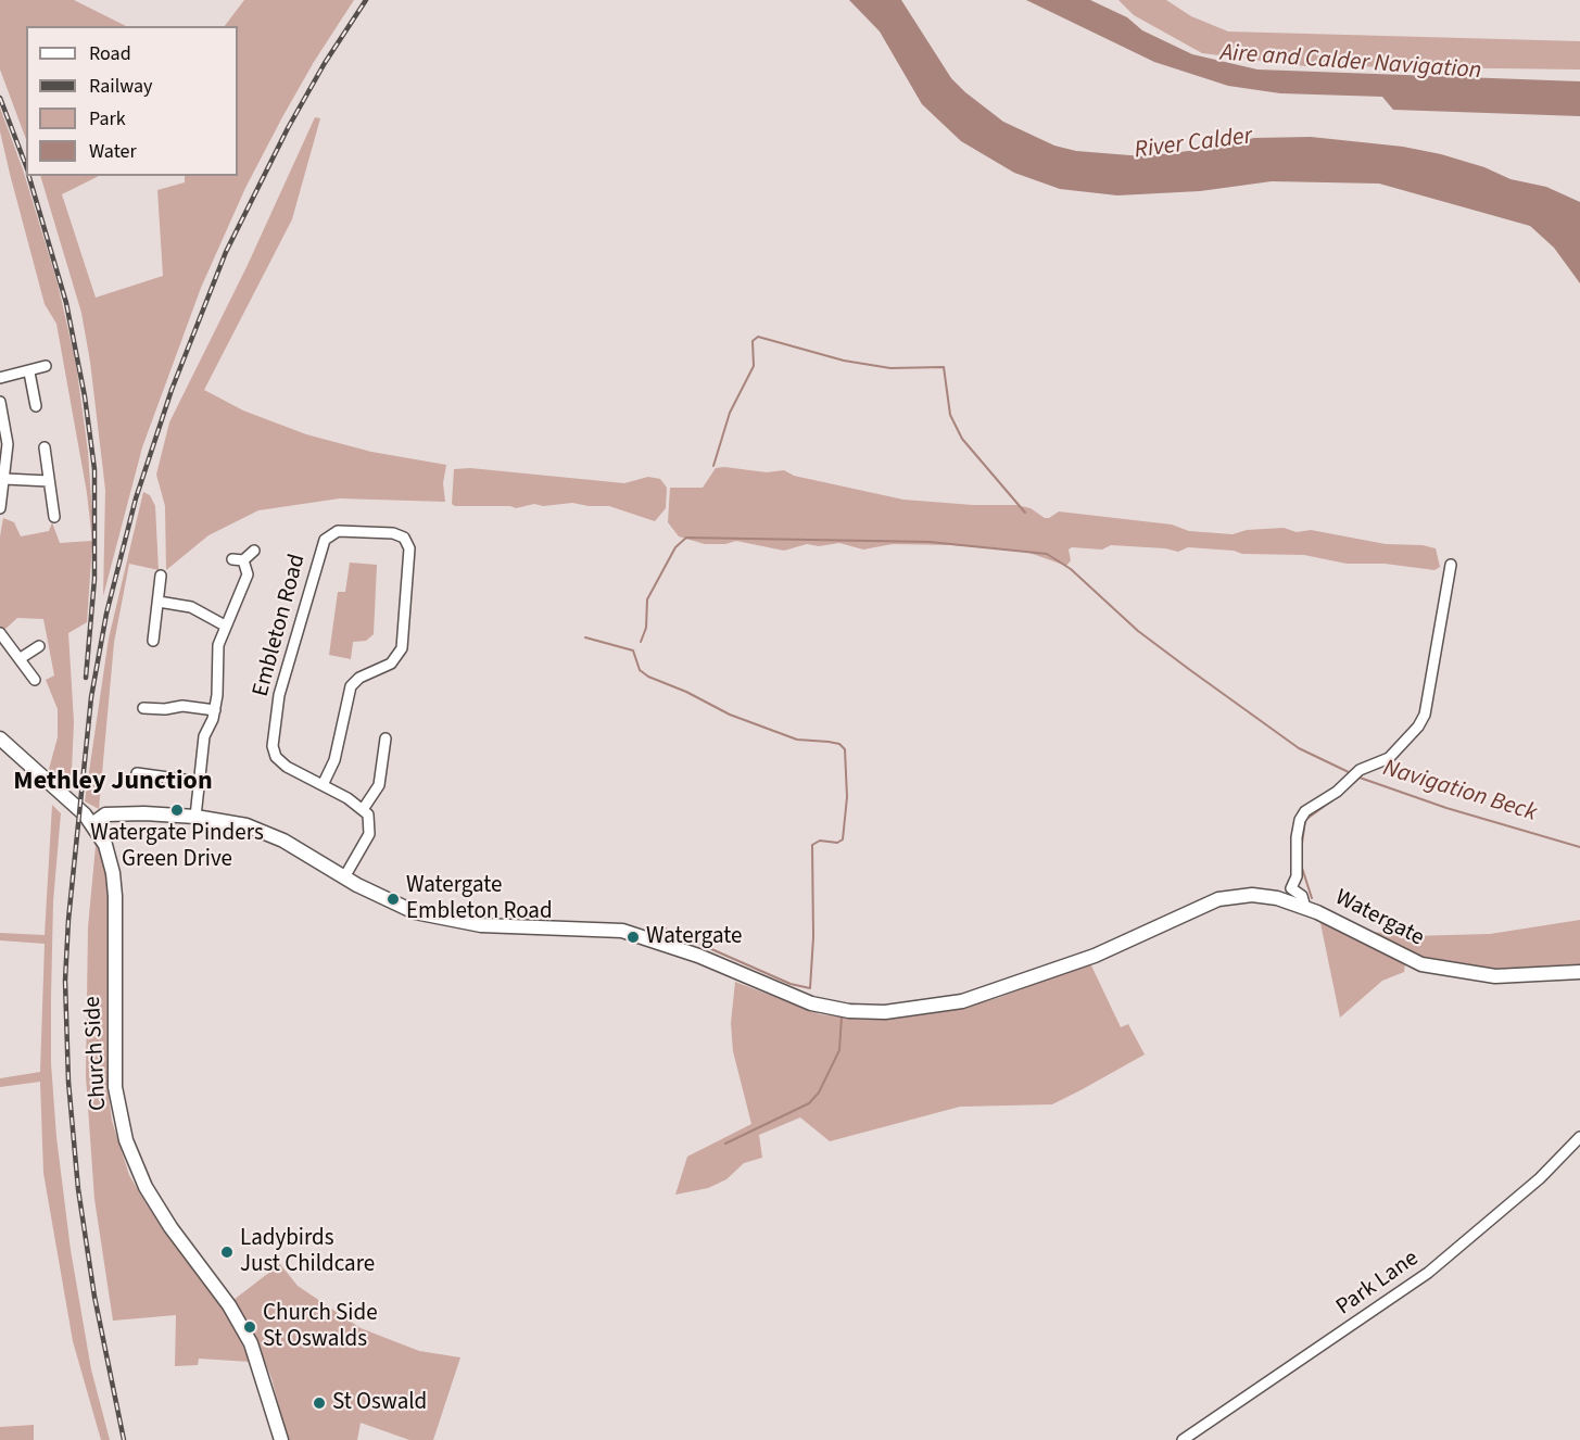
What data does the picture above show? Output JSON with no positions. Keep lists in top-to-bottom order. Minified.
{"streets":{"main road":["Watergate","Church Side"],"street":["Embleton Road","Park Lane"]},"crossings":[["Watergate","Church Side"]],"districts":["Methley Junction"],"water":["Aire and Calder Navigation","River Calder","Navigation Beck"],"places":["Watergate Pinders Green Drive","Watergate Embleton Road","Watergate","Ladybirds Just Childcare","Church Side St Oswalds","St Oswald"],"legend":["Road","Railway","Park","Water"]}
